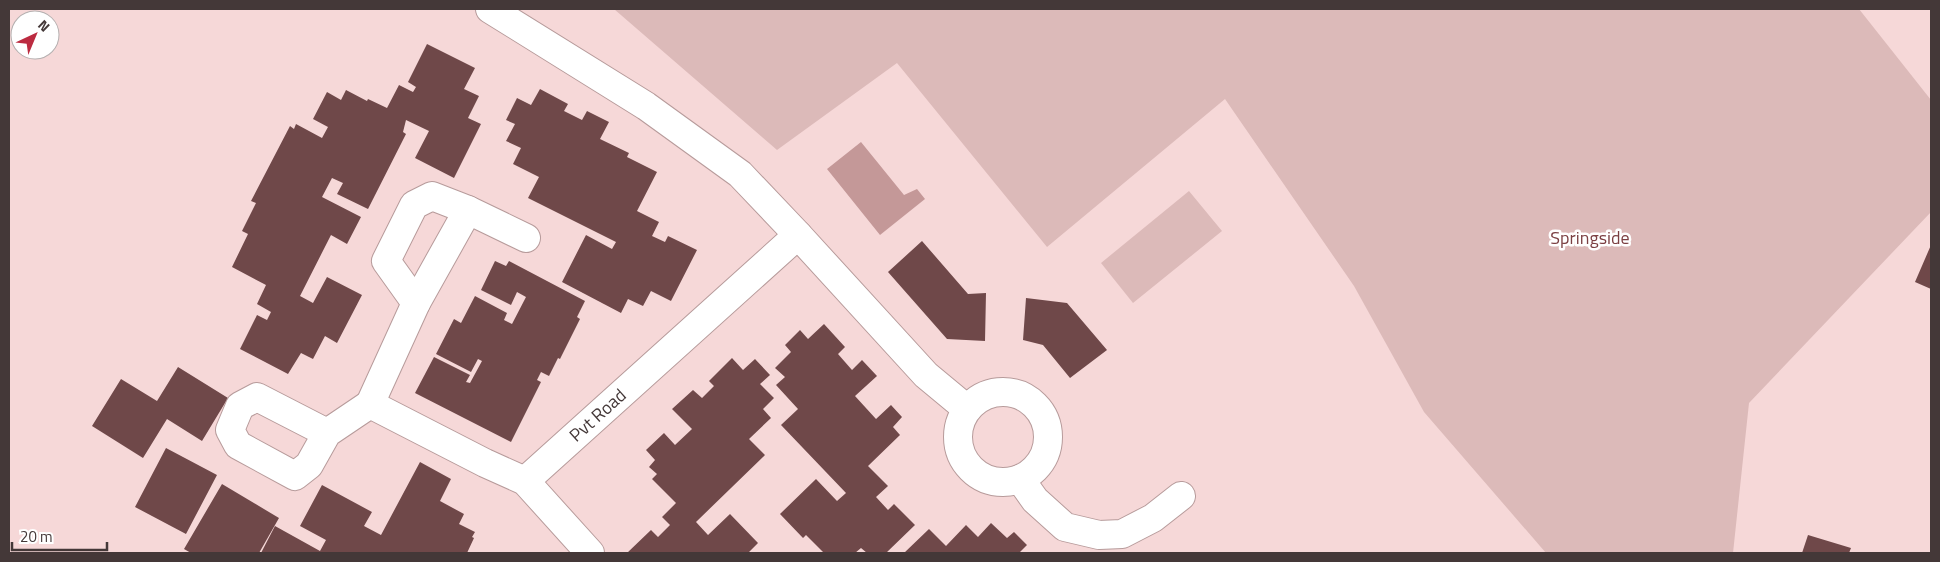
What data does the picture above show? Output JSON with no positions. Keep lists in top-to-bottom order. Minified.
{"streets":{"lane":["Pvt Road"]},"parks":["Springside"],"scale_bar":"20 m","north":"top right"}
